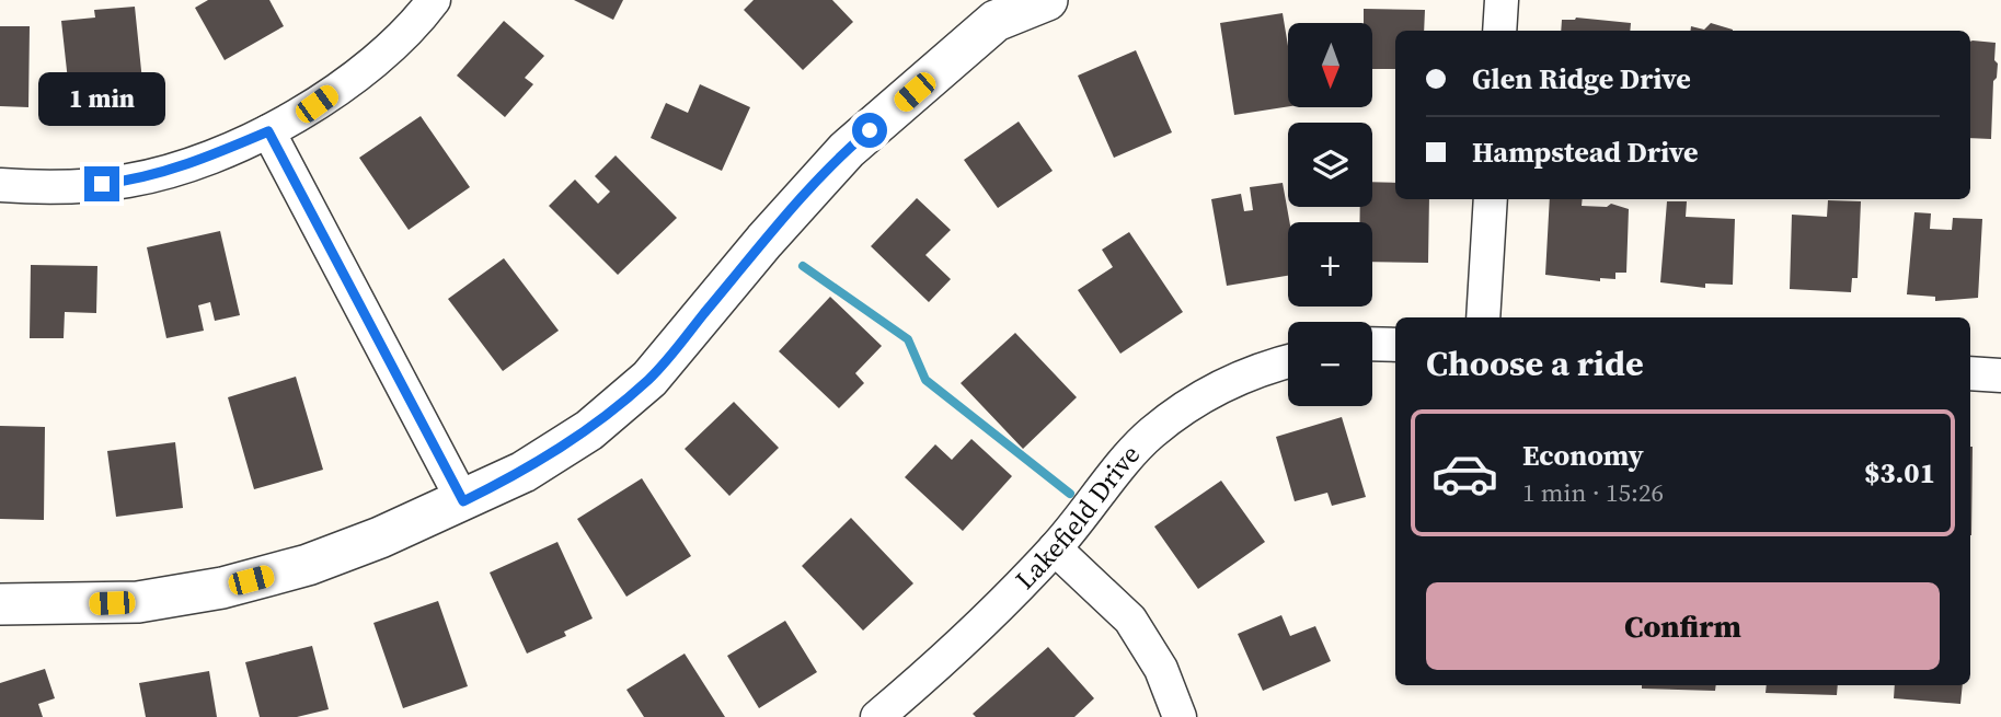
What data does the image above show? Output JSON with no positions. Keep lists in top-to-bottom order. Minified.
{"streets":{"street":["Lakefield Drive"]},"north":"bottom","page":{"map_buttons":["+","−"],"banner":["Glen Ridge Drive","Hampstead Drive"],"bubble":"1 min","heading":"Choose a ride","list":[{"name":"Economy","note":"1 min · 15:26","value":"$3.01"}],"buttons":"Confirm"}}
